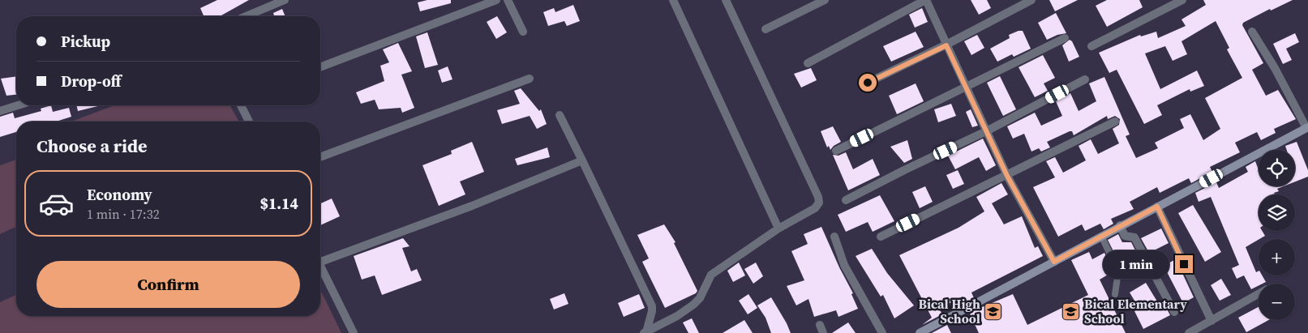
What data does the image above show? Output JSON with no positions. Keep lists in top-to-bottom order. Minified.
{"places":{"school or university":["Bical High School","Bical Elementary School"]},"page":{"banner":["Pickup","Drop-off"],"heading":"Choose a ride","map_buttons":["+","−"],"list":[{"name":"Economy","note":"1 min · 17:32","value":"$1.14"}],"bubble":"1 min","buttons":"Confirm"}}
